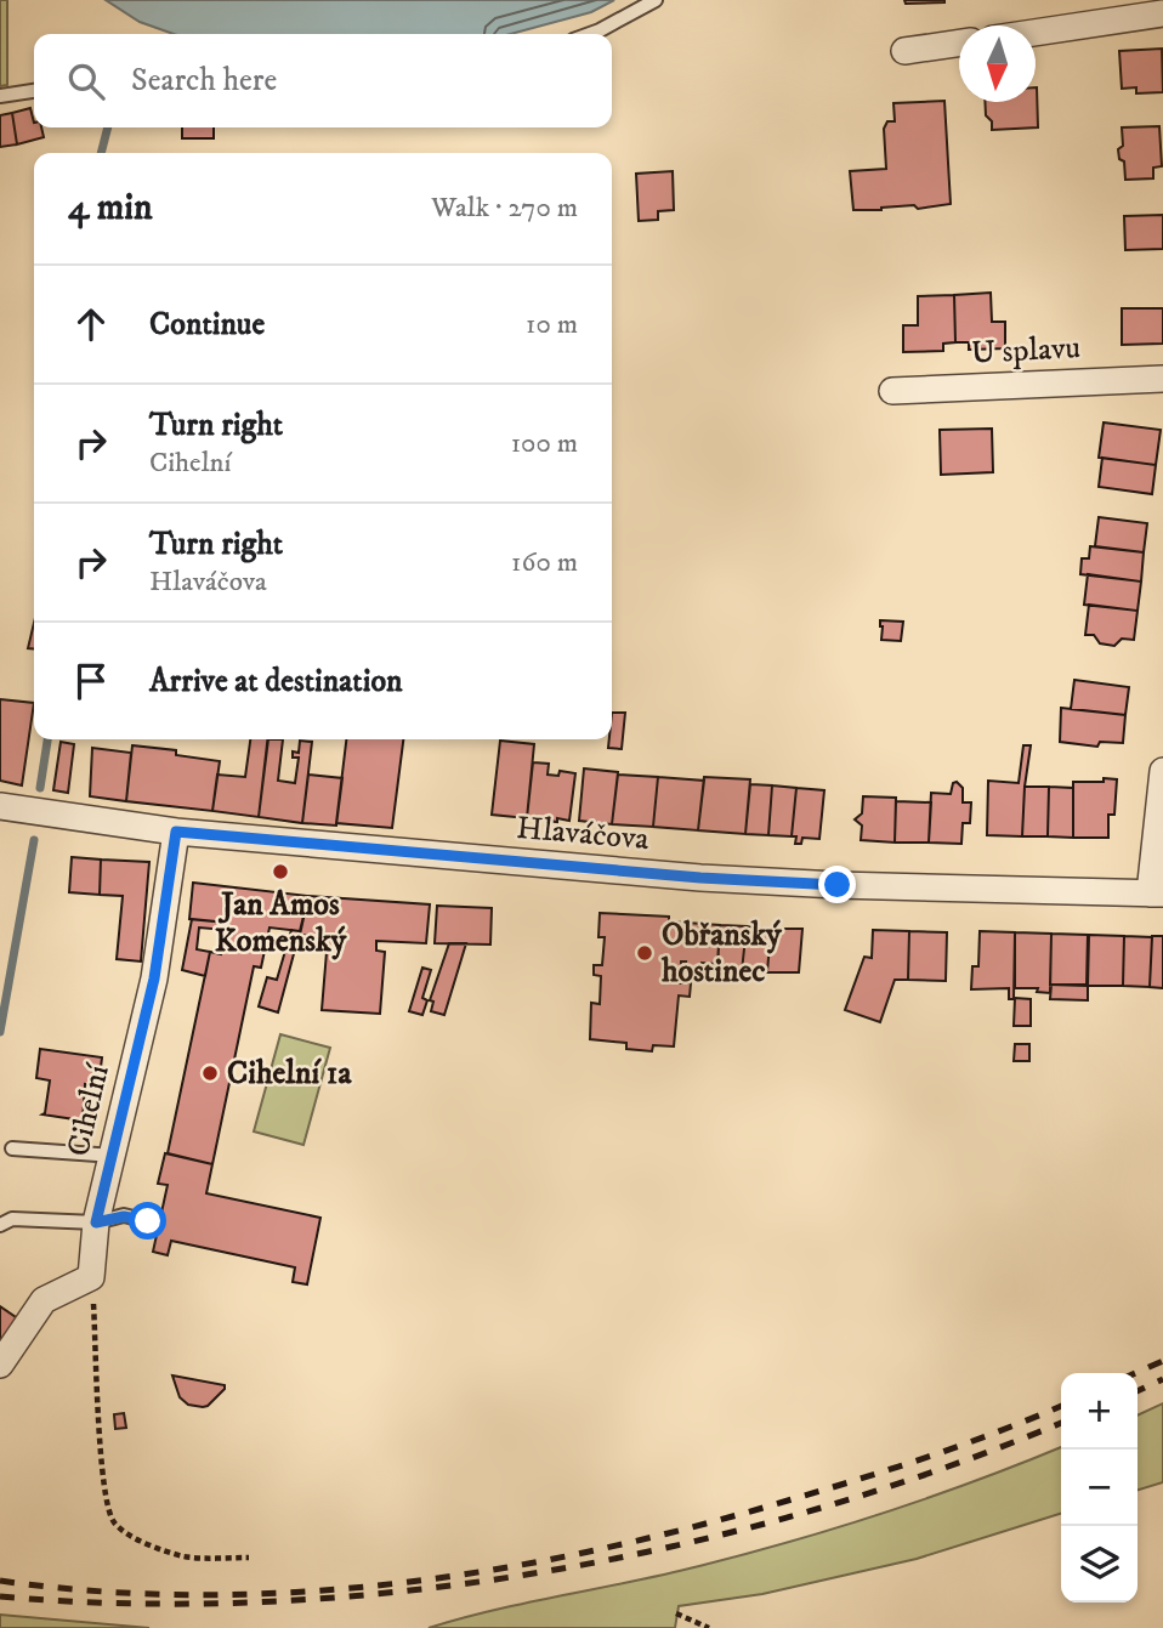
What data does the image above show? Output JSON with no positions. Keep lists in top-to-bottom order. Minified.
{"streets":{"street":["U splavu","Hlaváčova","Cihelní"]},"crossings":[["Hlaváčova","Cihelní"]],"places":["Jan Amos Komenský","Obřanský hostinec","Cihelní 1a"],"north":"bottom","page":{"search":"Search here","heading":["4 min","Walk · 270 m"],"list":[["Continue","10 m"],["Turn right","Cihelní","100 m"],["Turn right","Hlaváčova","160 m"],"Arrive at destination"],"map_buttons":["+","−"]}}
